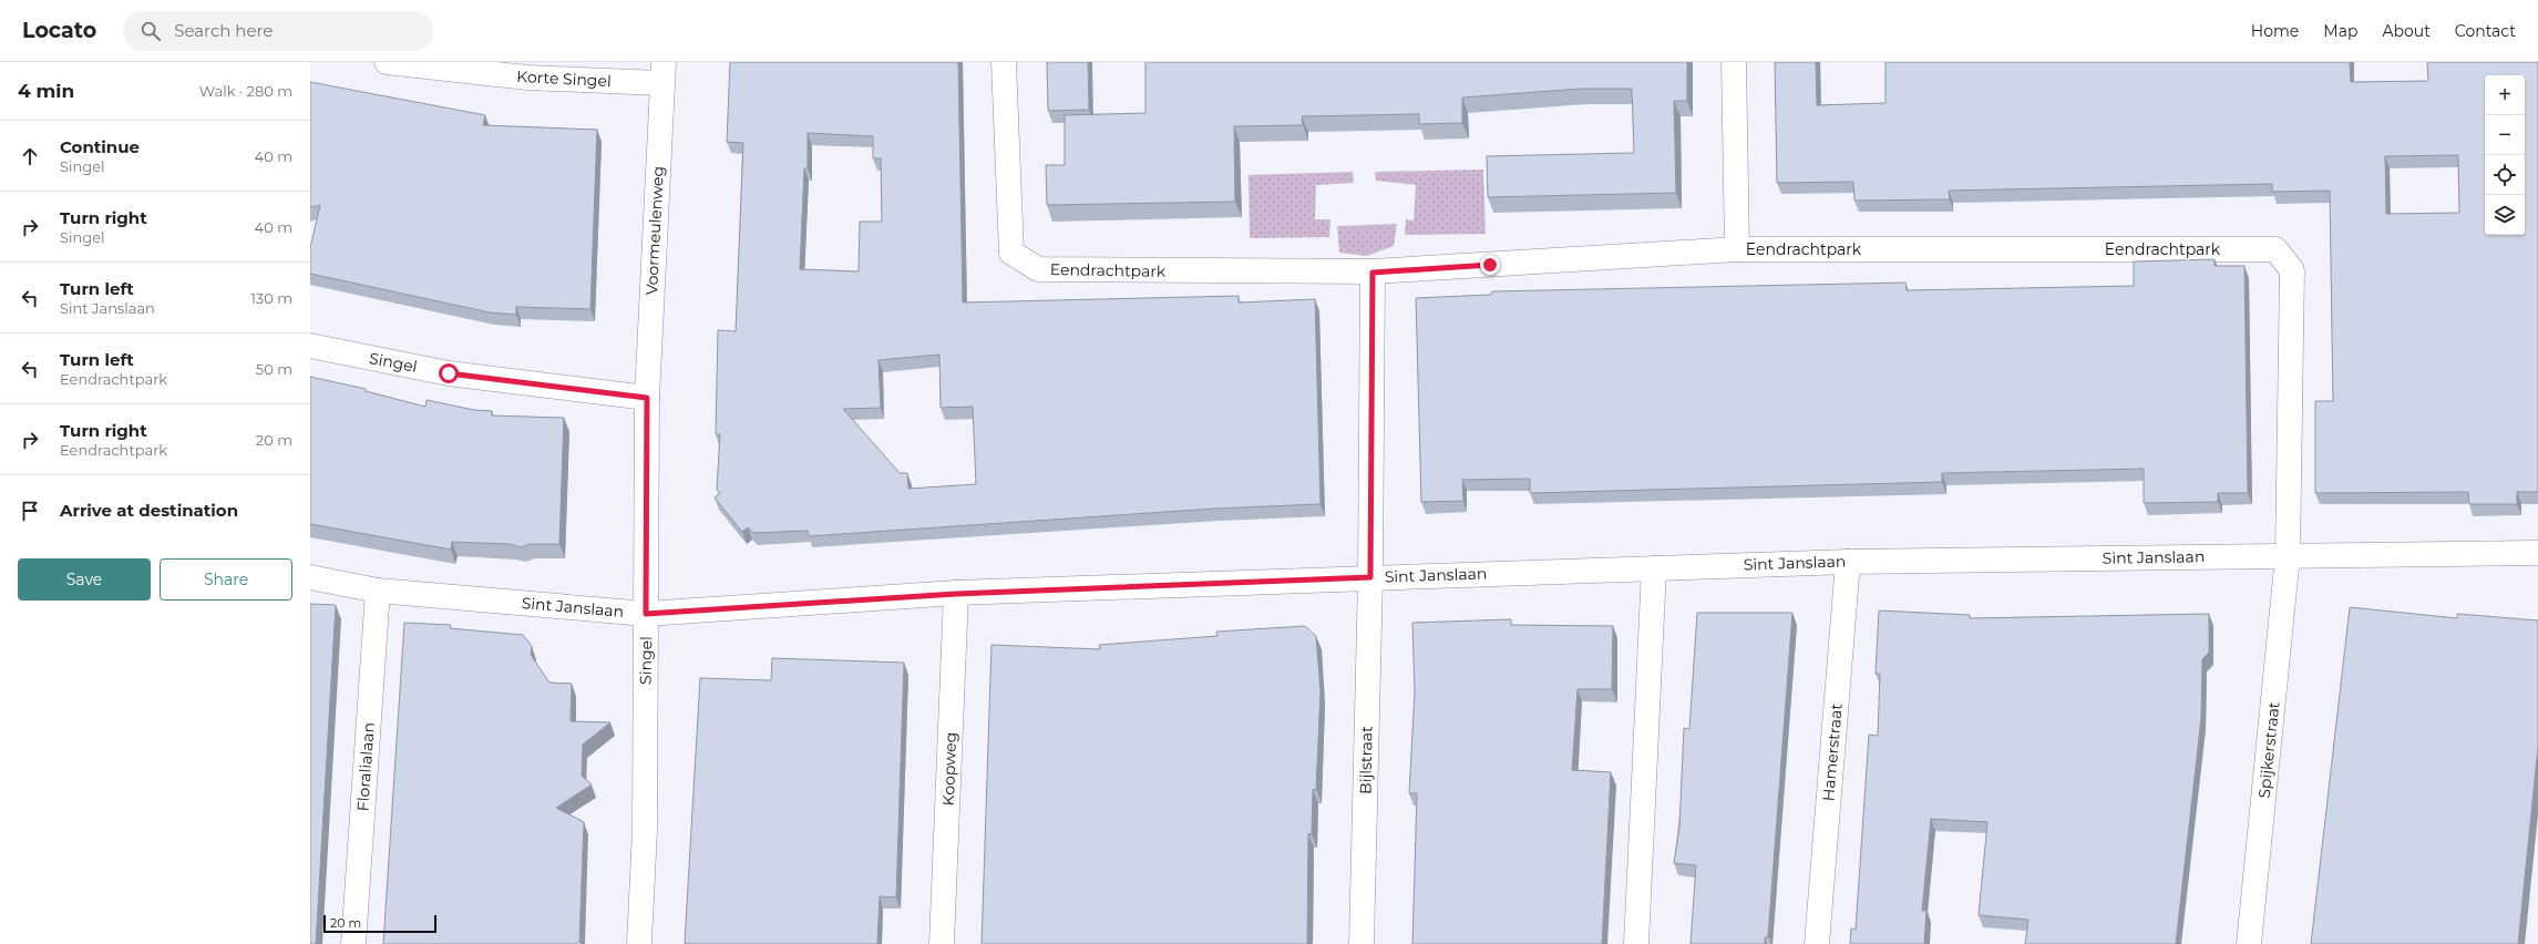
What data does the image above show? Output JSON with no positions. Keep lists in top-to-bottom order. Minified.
{"streets":{"street":["Korte Singel","Voormeulenweg","Eendrachtpark","Singel","Sint Janslaan","Spijkerstraat","Hamerstraat","Bijlstraat","Floralialaan","Koopweg"]},"crossings":[["Korte Singel","Voormeulenweg"],["Voormeulenweg","Singel"],["Eendrachtpark","Sint Janslaan"],["Eendrachtpark","Spijkerstraat"],["Singel","Sint Janslaan"],["Sint Janslaan","Spijkerstraat"],["Sint Janslaan","Hamerstraat"],["Sint Janslaan","Bijlstraat"],["Sint Janslaan","Floralialaan"],["Sint Janslaan","Koopweg"]],"scale_bar":"20 m","page":{"header":"Locato","search":"Search here","nav":["Home","Map","About","Contact"],"heading":["4 min","Walk · 280 m"],"map_buttons":["+","−"],"list":[["Continue","Singel","40 m"],["Turn right","Singel","40 m"],["Turn left","Sint Janslaan","130 m"],["Turn left","Eendrachtpark","50 m"],["Turn right","Eendrachtpark","20 m"],"Arrive at destination"],"buttons":["Save","Share"],"scale":"20 m"}}
